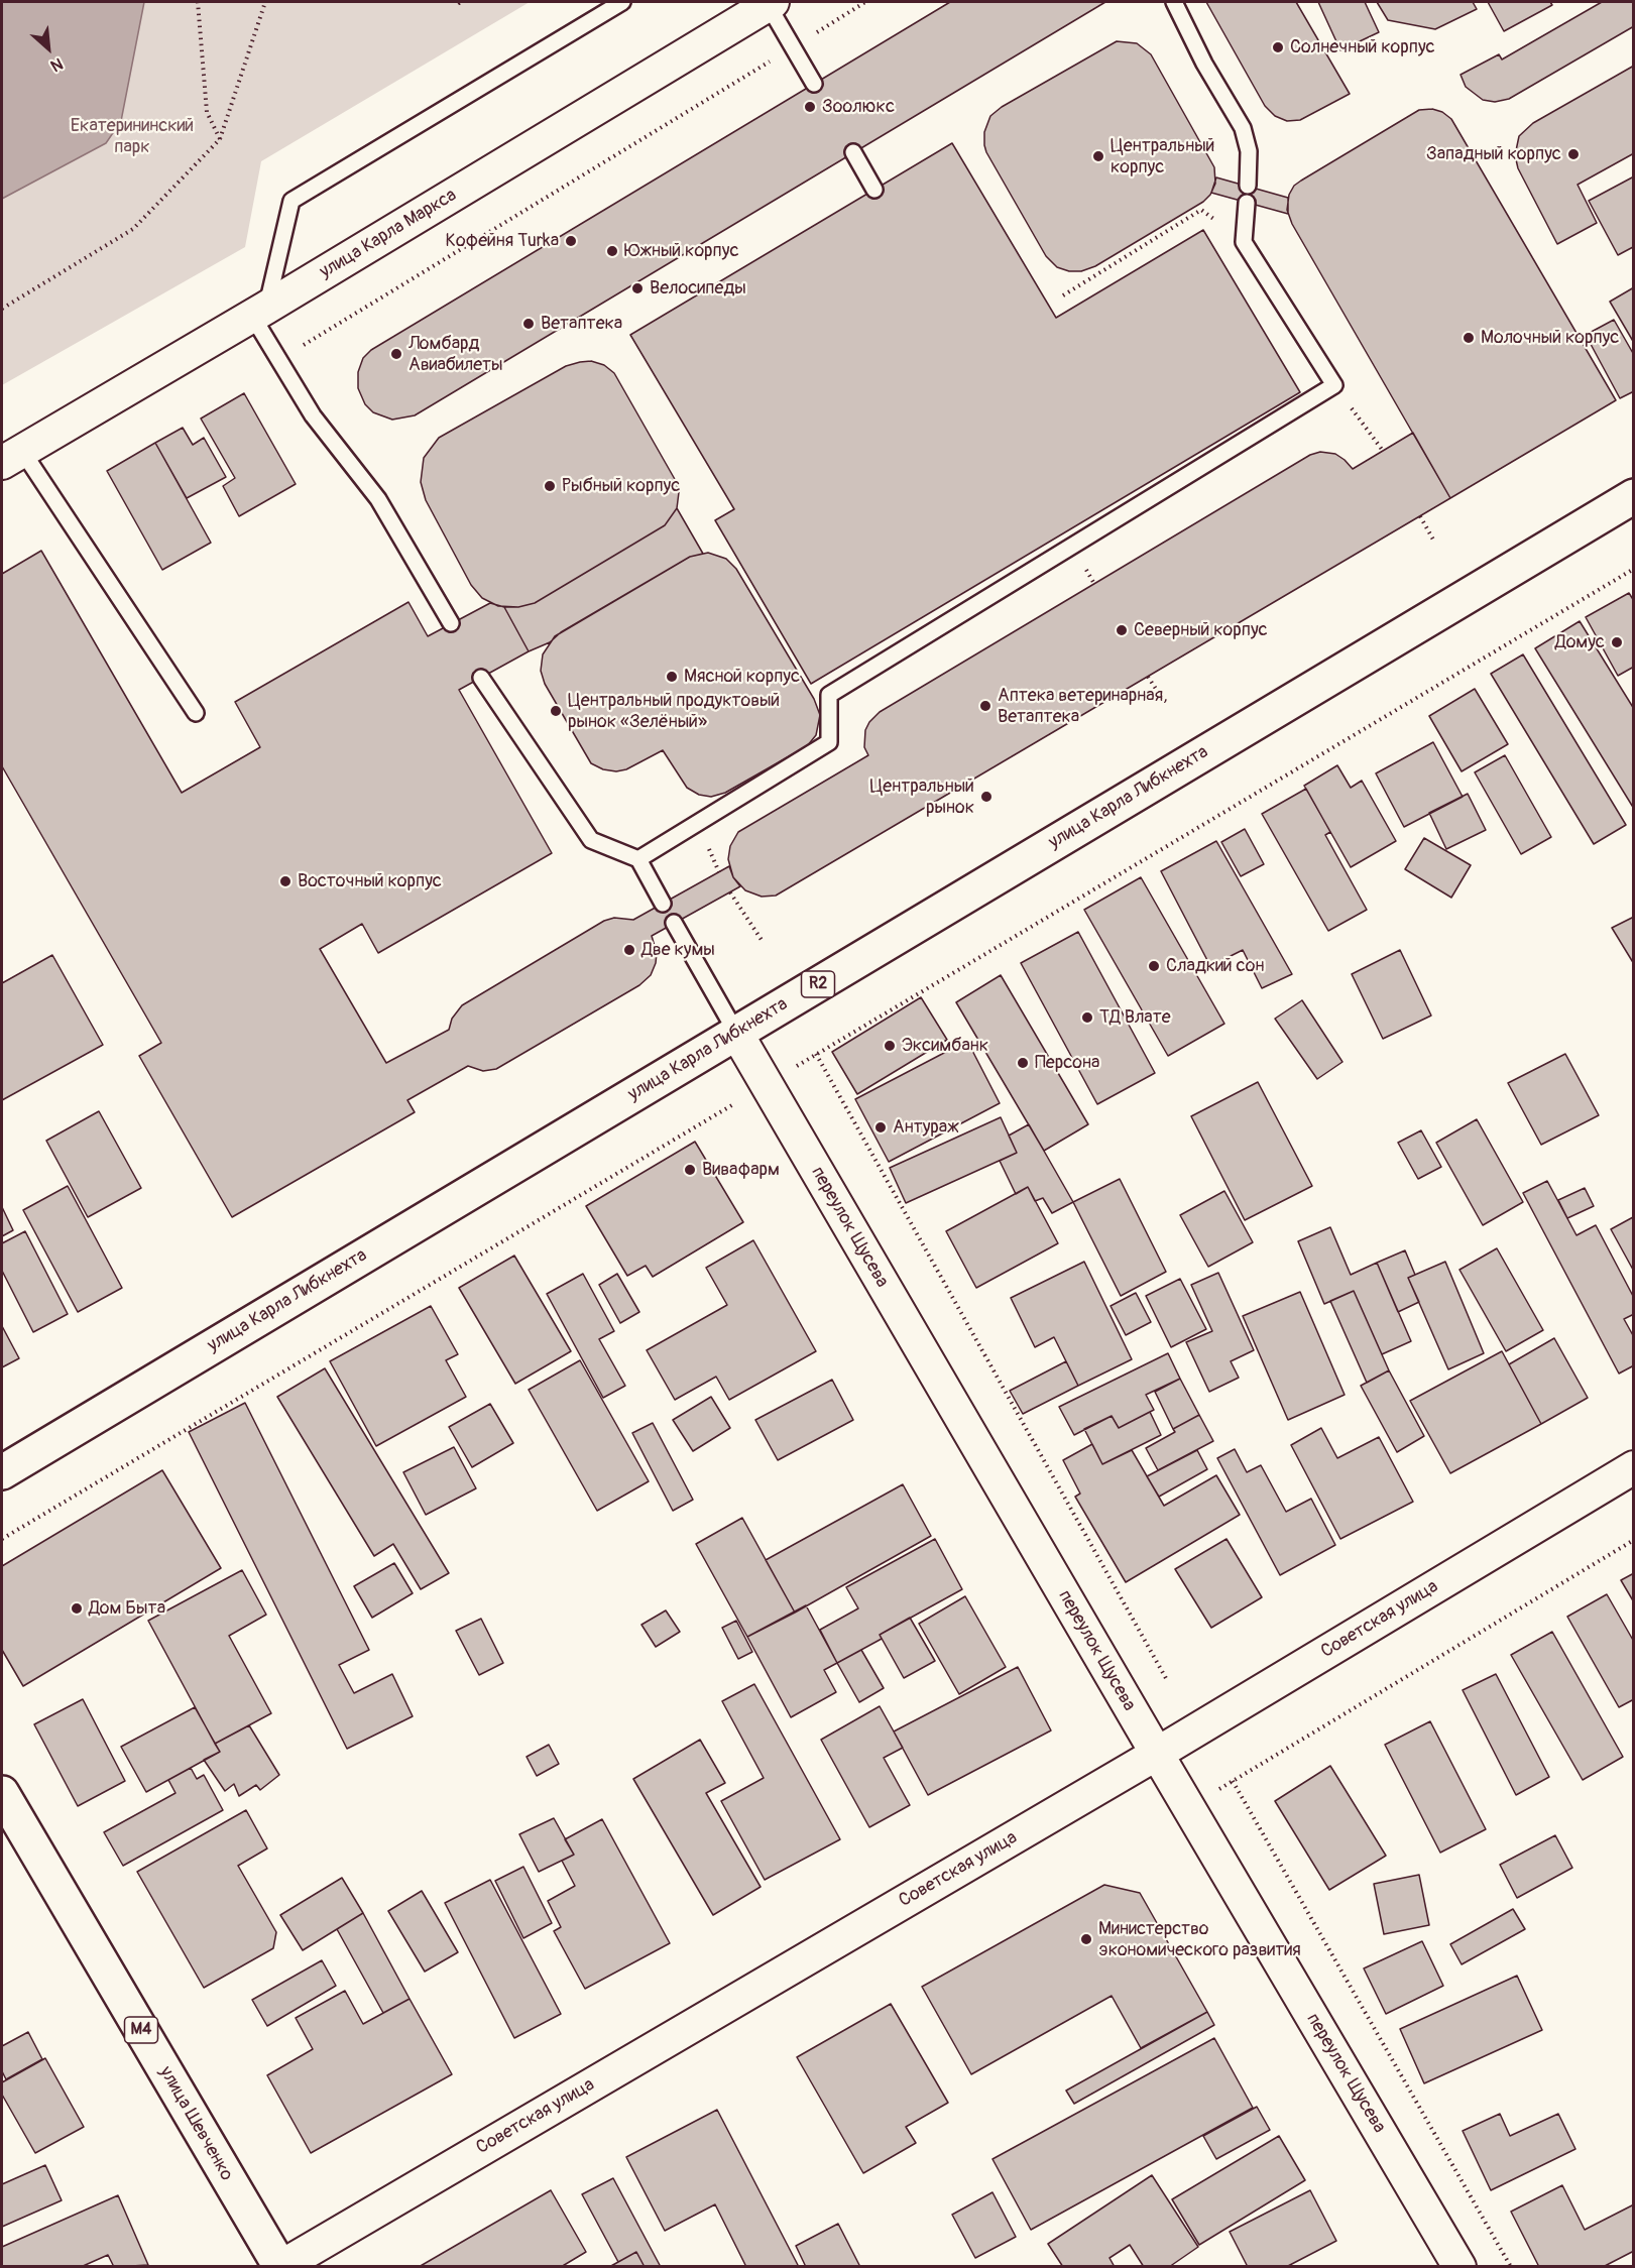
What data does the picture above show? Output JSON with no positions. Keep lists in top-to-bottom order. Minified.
{"streets":{"main road":["улица Карла Либкнехта","R2","M4","улица Шевченко"],"street":["улица Карла Маркса","переулок Щусева","Советская улица"]},"crossings":[["улица Карла Либкнехта","переулок Щусева"],["переулок Щусева","Советская улица"],["Советская улица","улица Шевченко"]],"parks":["Екатерининский парк"],"places":["Солнечный корпус","Зоолюкс","Западный корпус","Центральный корпус","Кофейня Turka","Южный корпус","Велосипеды","Ветаптека","Молочный корпус","Ломбард Авиабилеты","Рыбный корпус","Северный корпус","Домус","Мясной корпус","Аптека ветеринарная, Ветаптека","Центральный продуктовый рынок «Зелёный»","Центральный рынок","Восточный корпус","Две кумы","Сладкий сон","ТД Влате","Эксимбанк","Персона","Антураж","Вивафарм","Дом Быта","Министерство экономического развития"],"north":"bottom right"}
